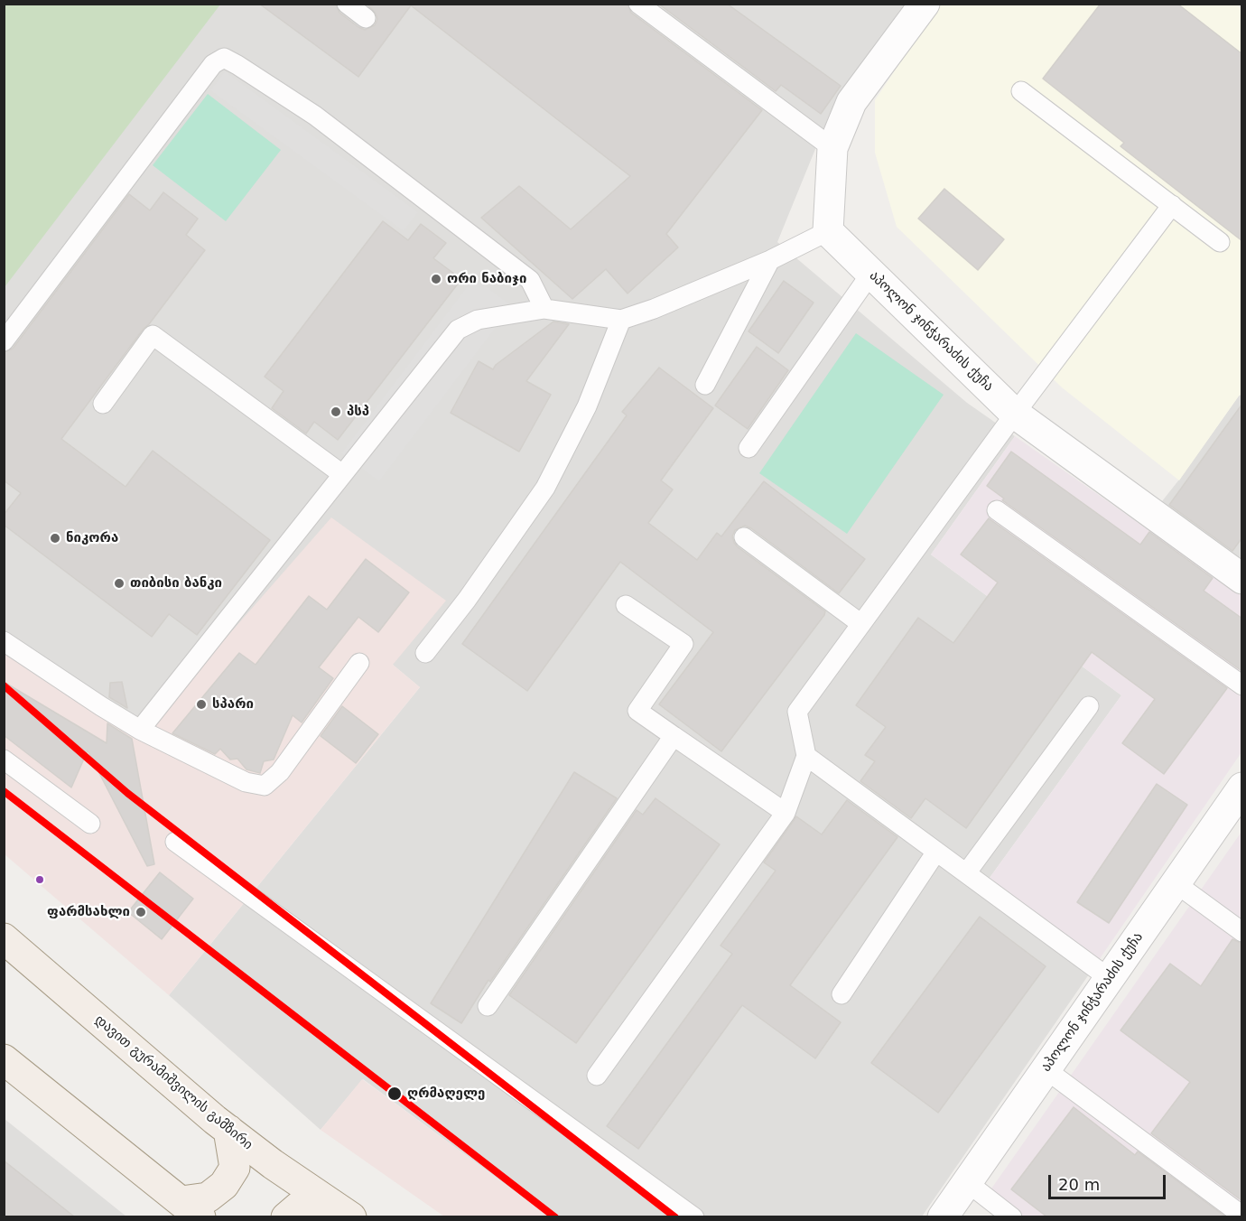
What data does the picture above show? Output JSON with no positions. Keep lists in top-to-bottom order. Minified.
{"streets":{"main road":["დავით გურამიშვილის გამზირი"],"street":["აპოლონ ჯინჭარაძის ქუჩა"]},"places":["ორი ნაბიჯი","პსპ","ნიკორა","თიბისი ბანკი","სპარი","ფარმსახლი","ღრმაღელე"],"scale_bar":"20 m"}
